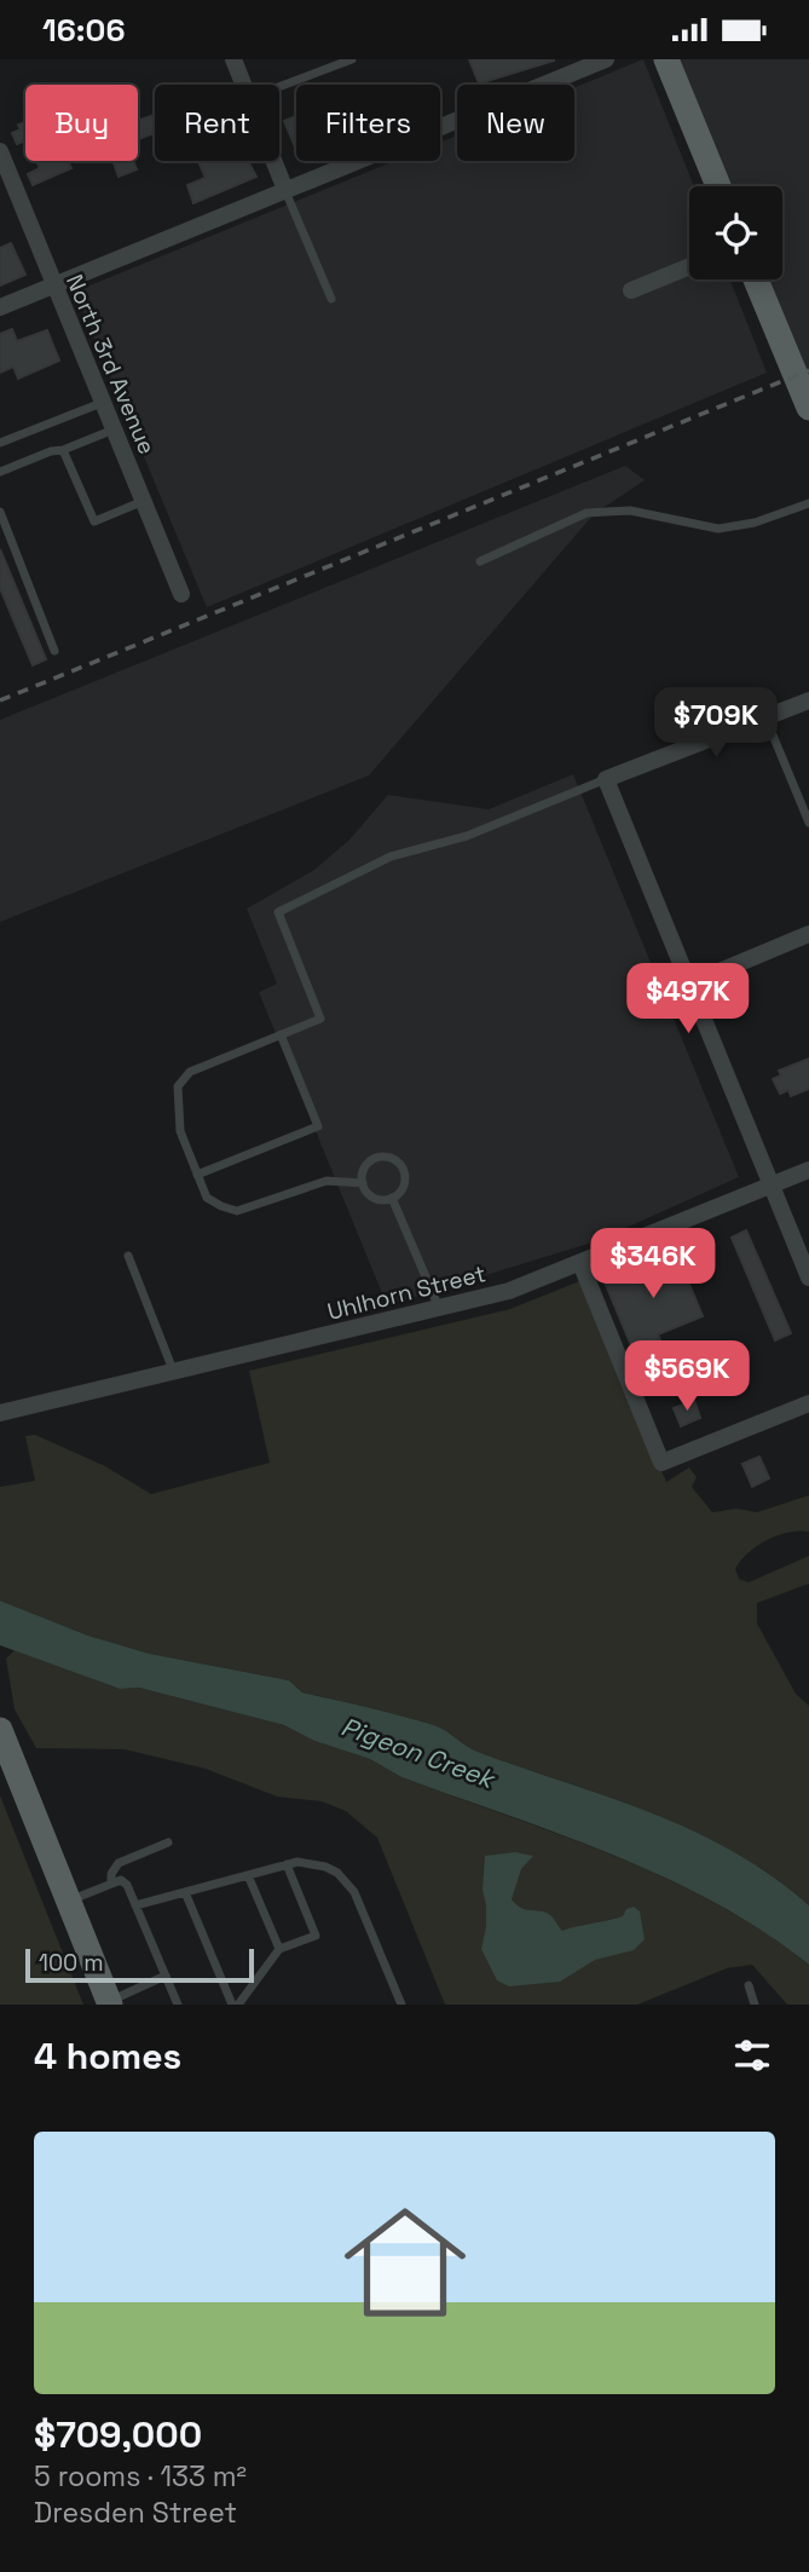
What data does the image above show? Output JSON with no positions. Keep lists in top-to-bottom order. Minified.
{"streets":{"street":["North 3rd Avenue","Uhlhorn Street"]},"water":["Pigeon Creek"],"scale_bar":"100 m","page":{"status":"16:06","chip":["Buy","Rent","Filters","New"],"price":["$709K","$497K","$346K","$569K"],"scale":"100 m","heading":"4 homes","list":[{"name":"$709,000","note":"5 rooms · 133 m² · Dresden Street"}]}}
